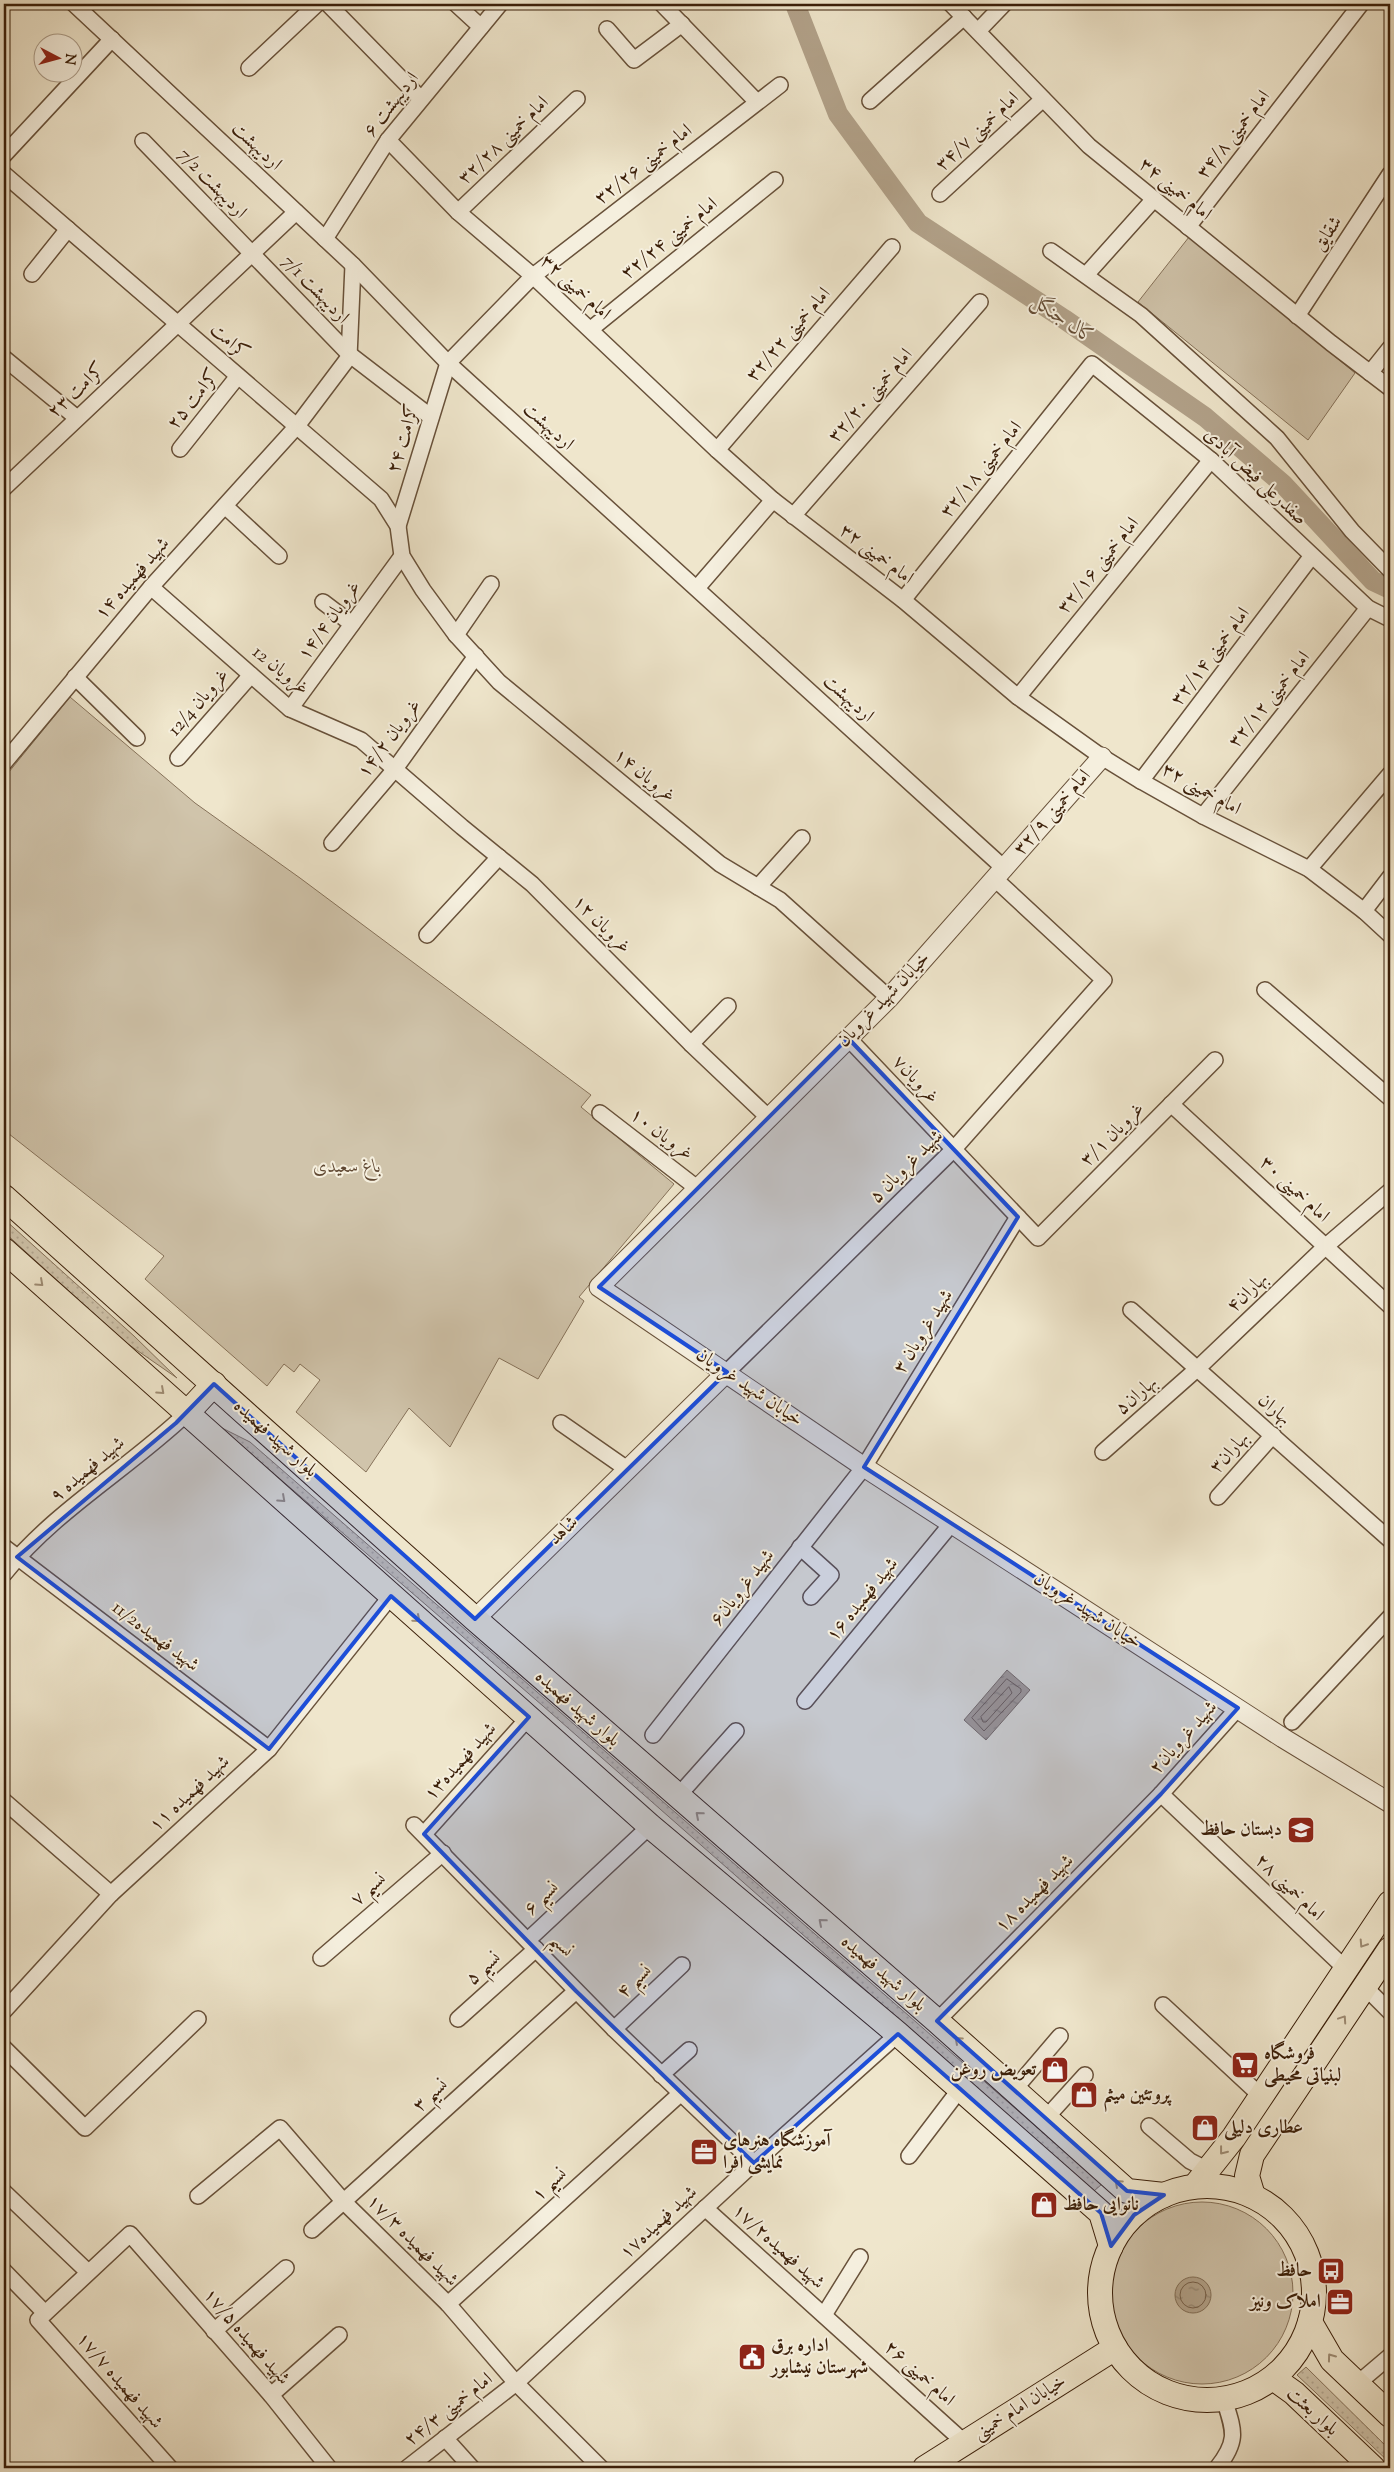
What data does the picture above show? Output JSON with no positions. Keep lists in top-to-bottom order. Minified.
{"streets":{"main road":["بلوار شهید فهمیده","خیابان امام خمینی","بلوار بعثت"],"street":["اردیبهشت ۶","امام خمینی ۳۴/۷","امام خمینی ۳۴/۸","امام خمینی ۳۲/۲۸","اردیبهشت","امام خمینی ۳۲/۲۶","اردیبهشت 7/2","امام خمینی ۳۴","شقایق","امام خمینی ۳۲/۲۴","امام خمینی ۳۲","اردیبهشت 7/1","امام خمینی ۳۲/۲۲","کرامت","کرامت ۲۳","امام خمینی ۳۲/۲۰","کرامت ۲۵","کرامت ۲۴","امام خمینی ۳۲/۱۸","صفدرعلی فیض آبادی","امام خمینی ۳۲/۱۶","شهید فهمیده ۱۴","غرویان ۱۴/۴","امام خمینی ۳۲/۱۴","غرویان 12","امام خمینی ۳۲/۱۲","غرویان 12/4","غرویان ۱۴/۲","غرویان ۱۴","امام خمینی ۳۲/۹","غرویان ۱۲","خیابان شهید غرویان","غرویان۷","غرویان ۱۰","غرویان ۳/۱","شهید غرویان ۵","امام خمینی ۳۰","بهاران۴","شهید غرویان ۳","بهاران۵","بهاران","بهاران۳","شهید فهمیده ۹","شاهد","شهید غرویان۶","شهید فهمیده ۱۶","شهید فهمیده11/2","شهید غرویان۲","شهید فهمیده۱۳","شهید فهمیده ۱۱","امام خمینی ۲۸","نسیم ۷","شهید فهمیده ۱۸","نسیم ۶","نسیم","نسیم ۵","نسیم ۴","نسیم ۳","نسیم ۱","شهید فهمیده۱۷","شهید فهمیده ۱۷/۳","شهید فهمیده۱۷/۲","شهید فهمیده ۱۷/۵","امام خمینی ۲۶","شهید فهمیده ۱۷/۷","امام خمینی ۲۴/۳"]},"crossings":[["اردیبهشت ۶","اردیبهشت"],["اردیبهشت ۶","امام خمینی ۳۲"],["امام خمینی ۳۴/۷","امام خمینی ۳۴"],["امام خمینی ۳۴/۸","امام خمینی ۳۴"],["امام خمینی ۳۲/۲۸","امام خمینی ۳۲"],["اردیبهشت","امام خمینی ۳۲/۲۶"],["اردیبهشت","کرامت ۲۳"],["اردیبهشت","کرامت ۲۴"],["اردیبهشت","امام خمینی ۳۲/۹"],["اردیبهشت","خیابان شهید غرویان"],["اردیبهشت","شهید غرویان ۵"],["امام خمینی ۳۲/۲۶","امام خمینی ۳۲"],["امام خمینی ۳۲/۲۶","کرامت ۲۴"],["اردیبهشت 7/2","اردیبهشت 7/1"],["اردیبهشت 7/2","کرامت ۲۳"],["امام خمینی ۳۴","شقایق"],["امام خمینی ۳۲/۲۴","امام خمینی ۳۲"],["امام خمینی ۳۲","امام خمینی ۳۲/۲۲"],["امام خمینی ۳۲","امام خمینی ۳۲/۲۰"],["امام خمینی ۳۲","امام خمینی ۳۲/۱۸"],["امام خمینی ۳۲","امام خمینی ۳۲/۱۶"],["امام خمینی ۳۲","امام خمینی ۳۲/۱۴"],["امام خمینی ۳۲","امام خمینی ۳۲/۱۲"],["امام خمینی ۳۲","امام خمینی ۳۲/۹"],["اردیبهشت 7/1","کرامت ۲۳"],["اردیبهشت 7/1","کرامت ۲۴"],["اردیبهشت 7/1","شهید فهمیده ۱۴"],["کرامت","کرامت ۲۳"],["کرامت","کرامت ۲۵"],["کرامت","کرامت ۲۴"],["کرامت","شهید فهمیده ۱۴"],["کرامت","غرویان ۱۴/۴"],["کرامت","غرویان ۱۴"],["امام خمینی ۳۲/۱۸","صفدرعلی فیض آبادی"],["صفدرعلی فیض آبادی","امام خمینی ۳۲/۱۶"],["صفدرعلی فیض آبادی","امام خمینی ۳۲/۱۴"],["صفدرعلی فیض آبادی","امام خمینی ۳۲/۱۲"],["شهید فهمیده ۱۴","غرویان 12"],["غرویان ۱۴/۴","غرویان 12"],["غرویان ۱۴/۴","غرویان ۱۴"],["غرویان 12","غرویان 12/4"],["غرویان 12","غرویان ۱۴/۲"],["غرویان 12","غرویان ۱۲"],["غرویان ۱۴/۲","غرویان ۱۴"],["غرویان ۱۴/۲","غرویان ۱۲"],["غرویان ۱۴","خیابان شهید غرویان"],["امام خمینی ۳۲/۹","خیابان شهید غرویان"],["غرویان ۱۲","خیابان شهید غرویان"],["خیابان شهید غرویان","غرویان۷"],["خیابان شهید غرویان","غرویان ۱۰"],["خیابان شهید غرویان","شهید غرویان ۵"],["خیابان شهید غرویان","شهید غرویان ۳"],["خیابان شهید غرویان","شاهد"],["خیابان شهید غرویان","شهید غرویان۶"],["خیابان شهید غرویان","شهید فهمیده ۱۶"],["خیابان شهید غرویان","شهید غرویان۲"],["غرویان۷","غرویان ۳/۱"],["غرویان۷","شهید غرویان ۵"],["غرویان۷","شهید غرویان ۳"],["غرویان ۳/۱","امام خمینی ۳۰"],["شهید غرویان ۵","شاهد"],["امام خمینی ۳۰","بهاران۴"],["بهاران۴","بهاران۵"],["بهاران۴","بهاران"],["شهید غرویان ۳","شهید غرویان۶"],["بهاران۵","بهاران"],["بهاران","بهاران۳"],["بلوار شهید فهمیده","شهید فهمیده ۹"],["بلوار شهید فهمیده","شاهد"],["بلوار شهید فهمیده","شهید فهمیده۱۳"],["بلوار شهید فهمیده","شهید فهمیده ۱۱"],["بلوار شهید فهمیده","شهید فهمیده ۱۸"],["بلوار شهید فهمیده","نسیم ۶"],["بلوار شهید فهمیده","شهید فهمیده۱۷"],["شهید فهمیده ۹","شهید فهمیده11/2"],["شهید فهمیده11/2","شهید فهمیده ۱۱"],["شهید غرویان۲","امام خمینی ۲۸"],["شهید غرویان۲","شهید فهمیده ۱۸"],["شهید فهمیده۱۳","نسیم"],["امام خمینی ۲۸","شهید فهمیده ۱۸"],["نسیم ۷","نسیم"],["نسیم ۶","نسیم"],["نسیم ۶","نسیم ۵"],["نسیم","نسیم ۵"],["نسیم","نسیم ۴"],["نسیم","نسیم ۳"],["نسیم","نسیم ۱"],["نسیم","شهید فهمیده۱۷"],["نسیم ۳","شهید فهمیده ۱۷/۳"],["نسیم ۱","شهید فهمیده ۱۷/۳"],["شهید فهمیده۱۷","شهید فهمیده ۱۷/۳"],["شهید فهمیده۱۷","شهید فهمیده۱۷/۲"],["شهید فهمیده۱۷","امام خمینی ۲۴/۳"],["شهید فهمیده ۱۷/۳","امام خمینی ۲۴/۳"],["شهید فهمیده۱۷/۲","امام خمینی ۲۶"],["امام خمینی ۲۶","خیابان امام خمینی"]],"water":["کال جنگل"],"parks":["باغ سعیدی"],"places":{"school or university":["دبستان حافظ"],"supermarket":["فروشگاه لبنیاتی محیطی"],"shop":["تعویض روغن","پروتئین میثم","عطاری دلیلی","نانوایی حافظ"],"office":["آموزشگاه هنرهای نمایشی افرا","املاک ونیز"],"bus stop":["حافظ"],"public building":["اداره برق شهرستان نیشابور"]},"north":"right"}
